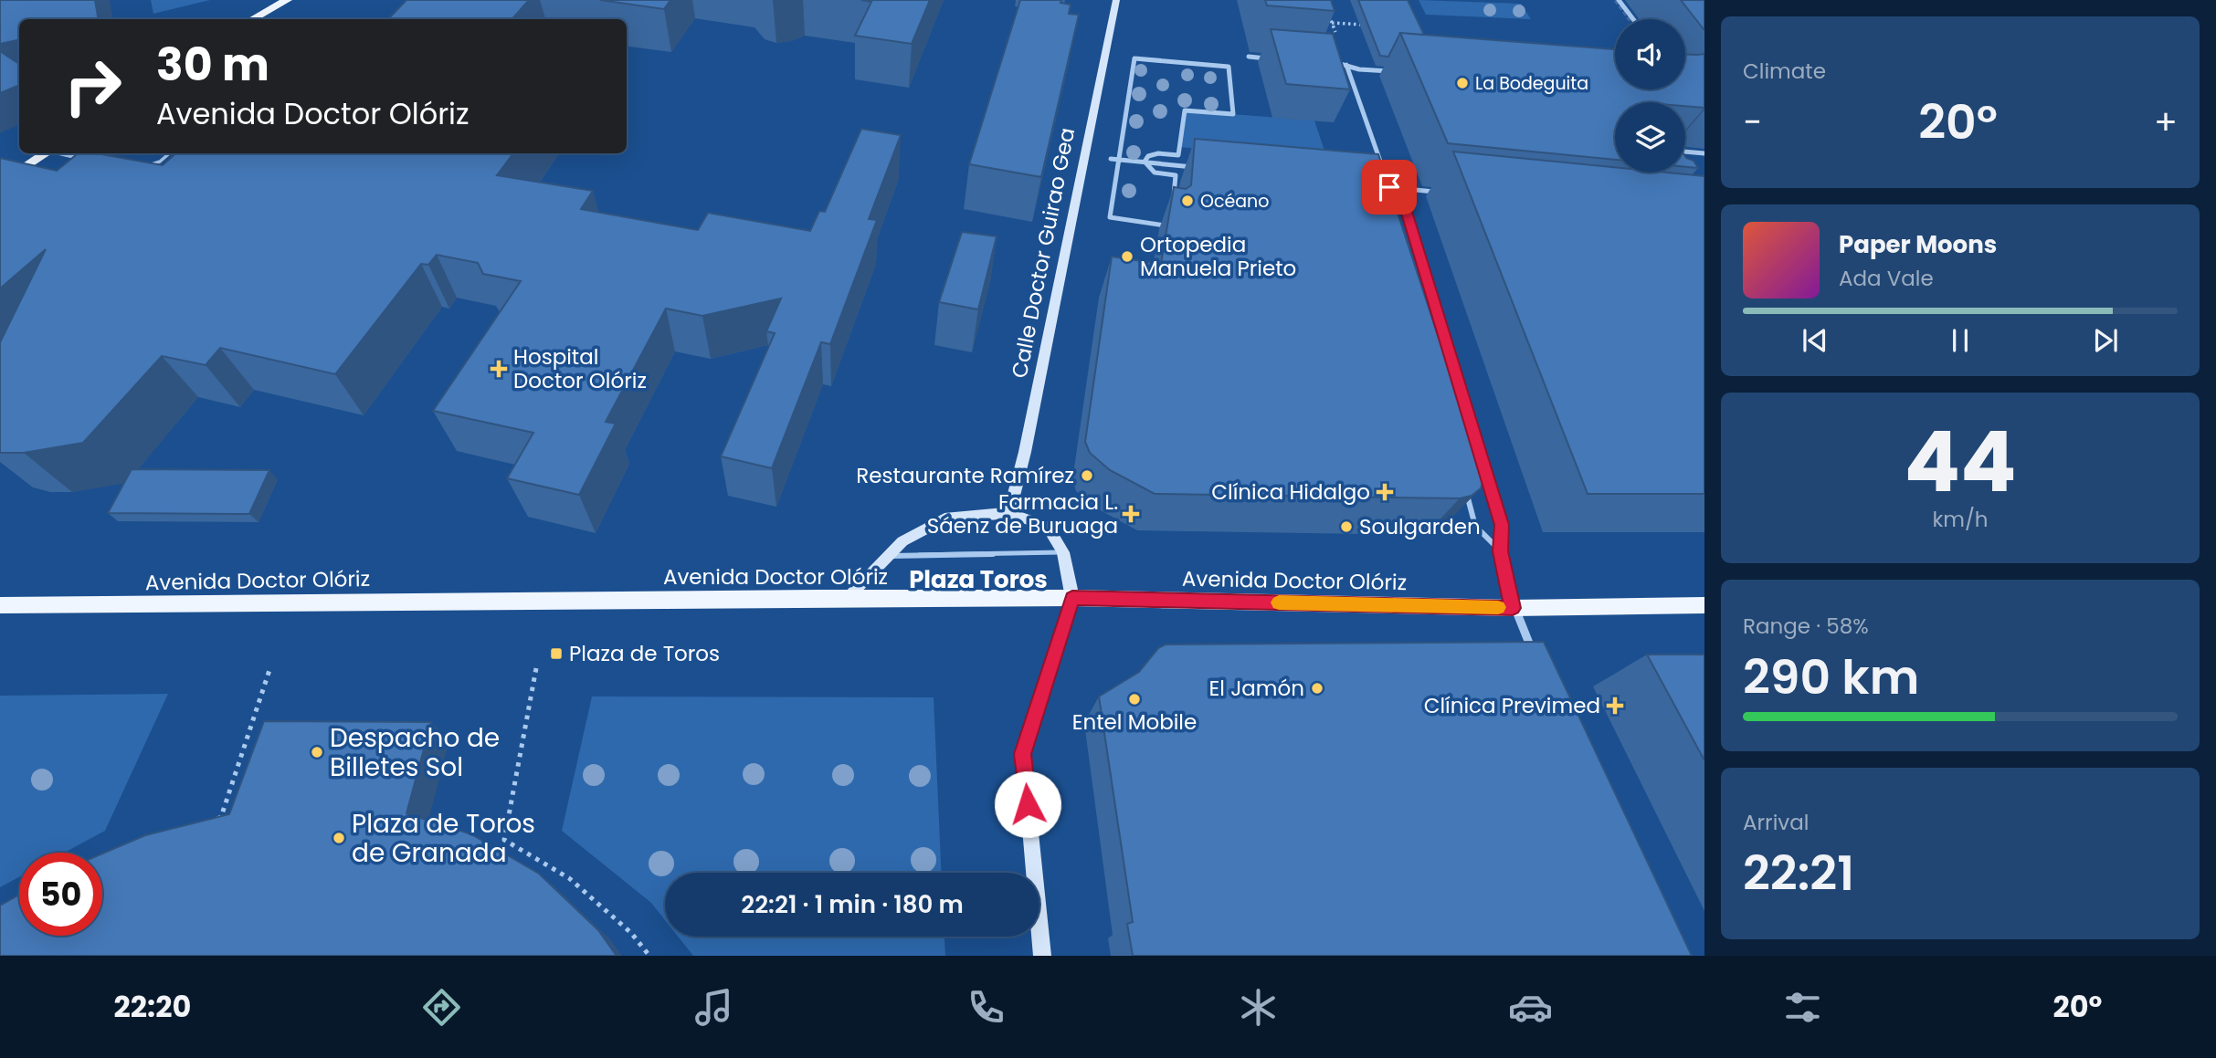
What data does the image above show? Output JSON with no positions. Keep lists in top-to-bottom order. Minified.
{"streets":{"main road":["Avenida Doctor Olóriz"],"street":["Calle Doctor Guirao Gea"]},"districts":["Plaza Toros"],"places":{"other":["La Bodeguita","Océano","Ortopedia Manuela Prieto","Restaurante Ramírez","Soulgarden","El Jamón","Entel Mobile","Despacho de Billetes Sol","Plaza de Toros de Granada"],"health":["Hospital Doctor Olóriz","Clínica Hidalgo","Farmacia L. Sáenz de Buruaga","Clínica Previmed"],"transit":["Plaza de Toros"]},"page":{"tile":["Climate",["44","km/h"],["Range · 58%","290 km"],["Arrival","22:21"]],"turn":["30 m","Avenida Doctor Olóriz"],"heat":["−","20°","+"],"song":["Paper Moons","Ada Vale"],"limit":"50","trip":"22:21 · 1 min · 180 m","tabs":["22:20","20°"]}}
